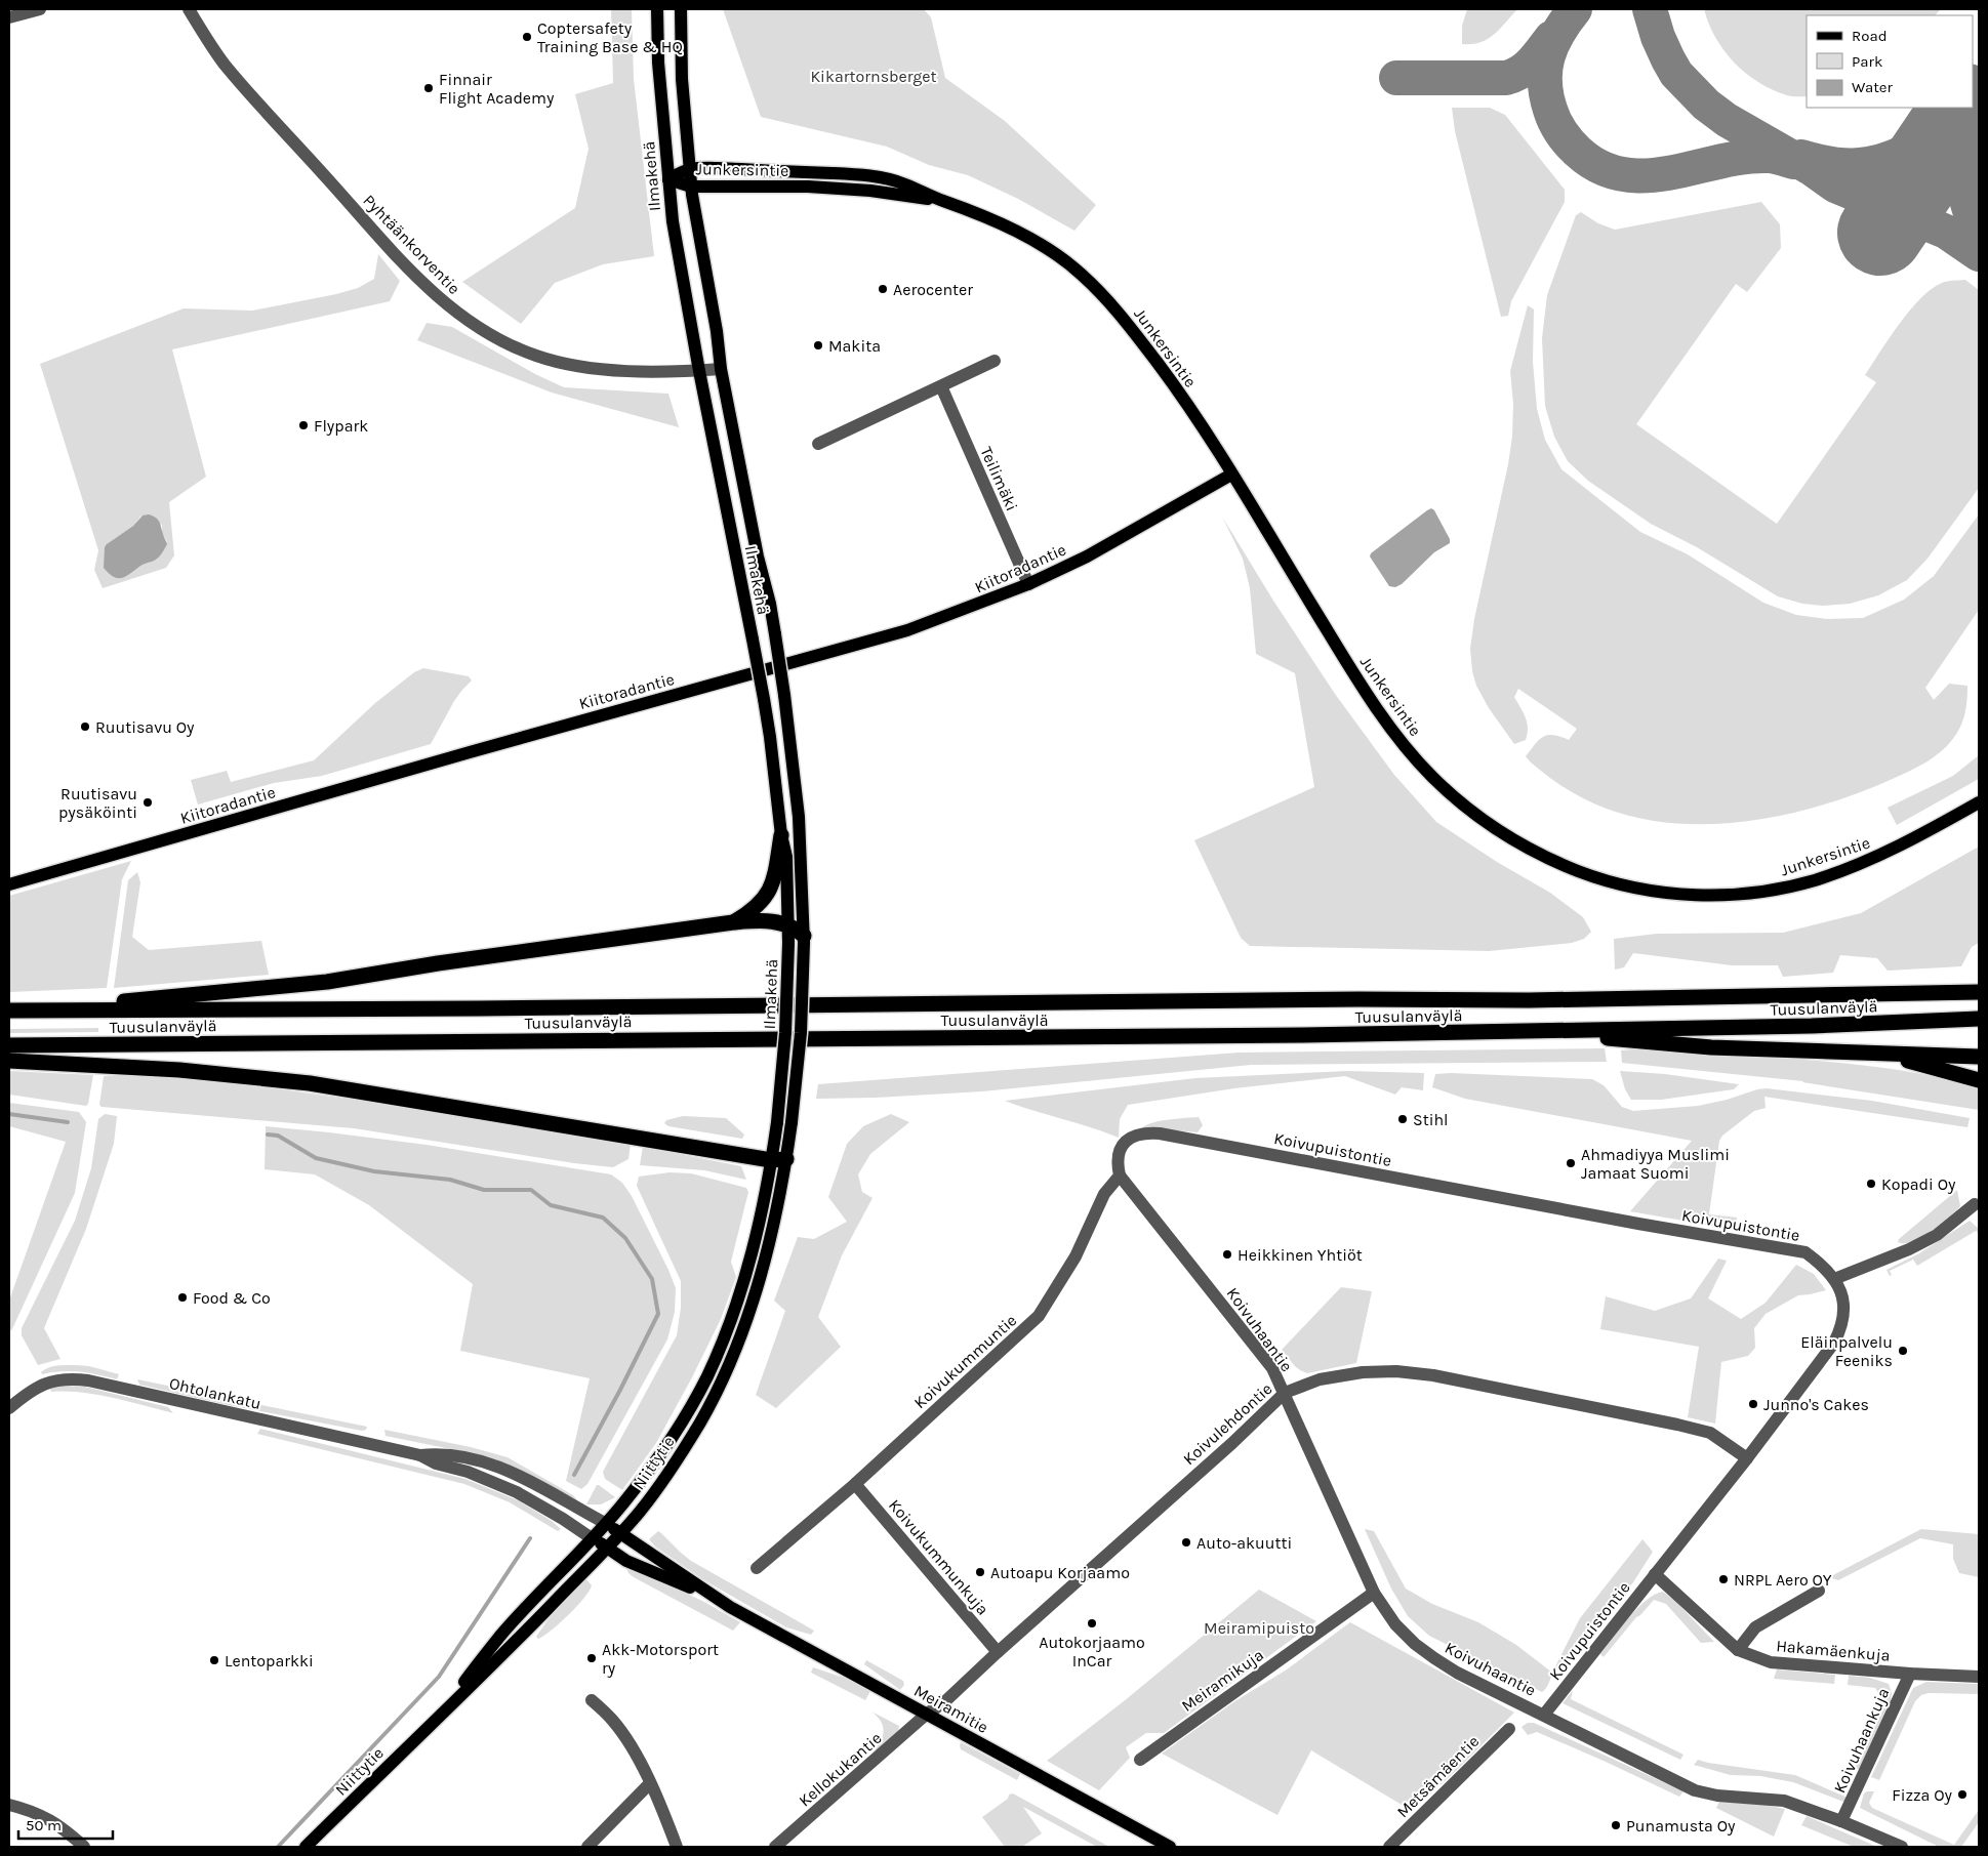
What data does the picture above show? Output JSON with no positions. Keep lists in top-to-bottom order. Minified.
{"streets":{"highway":["Tuusulanväylä"],"main road":["Junkersintie","Ilmakehä","Kiitoradantie","Niittytie","Meiramitie"],"street":["Pyhtäänkorventie","Teilimäki","Koivupuistontie","Koivuhaantie","Koivukummuntie","Ohtolankatu","Koivulehdontie","Koivukummunkuja","Hakamäenkuja","Meiramikuja","Koivuhaankuja","Kellokukantie","Metsämäentie"]},"crossings":[["Junkersintie","Ilmakehä"],["Junkersintie","Kiitoradantie"],["Ilmakehä","Pyhtäänkorventie"],["Ilmakehä","Niittytie"],["Teilimäki","Kiitoradantie"],["Koivupuistontie","Koivuhaantie"],["Koivupuistontie","Koivukummuntie"],["Koivupuistontie","Koivulehdontie"],["Koivupuistontie","Hakamäenkuja"],["Koivuhaantie","Koivukummuntie"],["Koivuhaantie","Koivulehdontie"],["Koivuhaantie","Meiramikuja"],["Koivuhaantie","Koivuhaankuja"],["Koivukummuntie","Koivukummunkuja"],["Ohtolankatu","Niittytie"],["Ohtolankatu","Meiramitie"],["Koivulehdontie","Koivukummunkuja"],["Koivulehdontie","Meiramitie"],["Koivulehdontie","Kellokukantie"],["Niittytie","Meiramitie"],["Hakamäenkuja","Koivuhaankuja"],["Meiramitie","Kellokukantie"]],"parks":["Kikartornsberget","Meiramipuisto"],"places":["Coptersafety Training Base & HQ","Finnair Flight Academy","Aerocenter","Makita","Flypark","Ruutisavu Oy","Ruutisavu pysäköinti","Stihl","Ahmadiyya Muslimi Jamaat Suomi","Kopadi Oy","Heikkinen Yhtiöt","Food & Co","Eläinpalvelu Feeniks","Junno's Cakes","Auto-akuutti","Autoapu Korjaamo","NRPL Aero OY","Autokorjaamo InCar","Akk-Motorsport ry","Lentoparkki","Fizza Oy","Punamusta Oy"],"legend":["Road","Park","Water"],"scale_bar":"50 m"}
